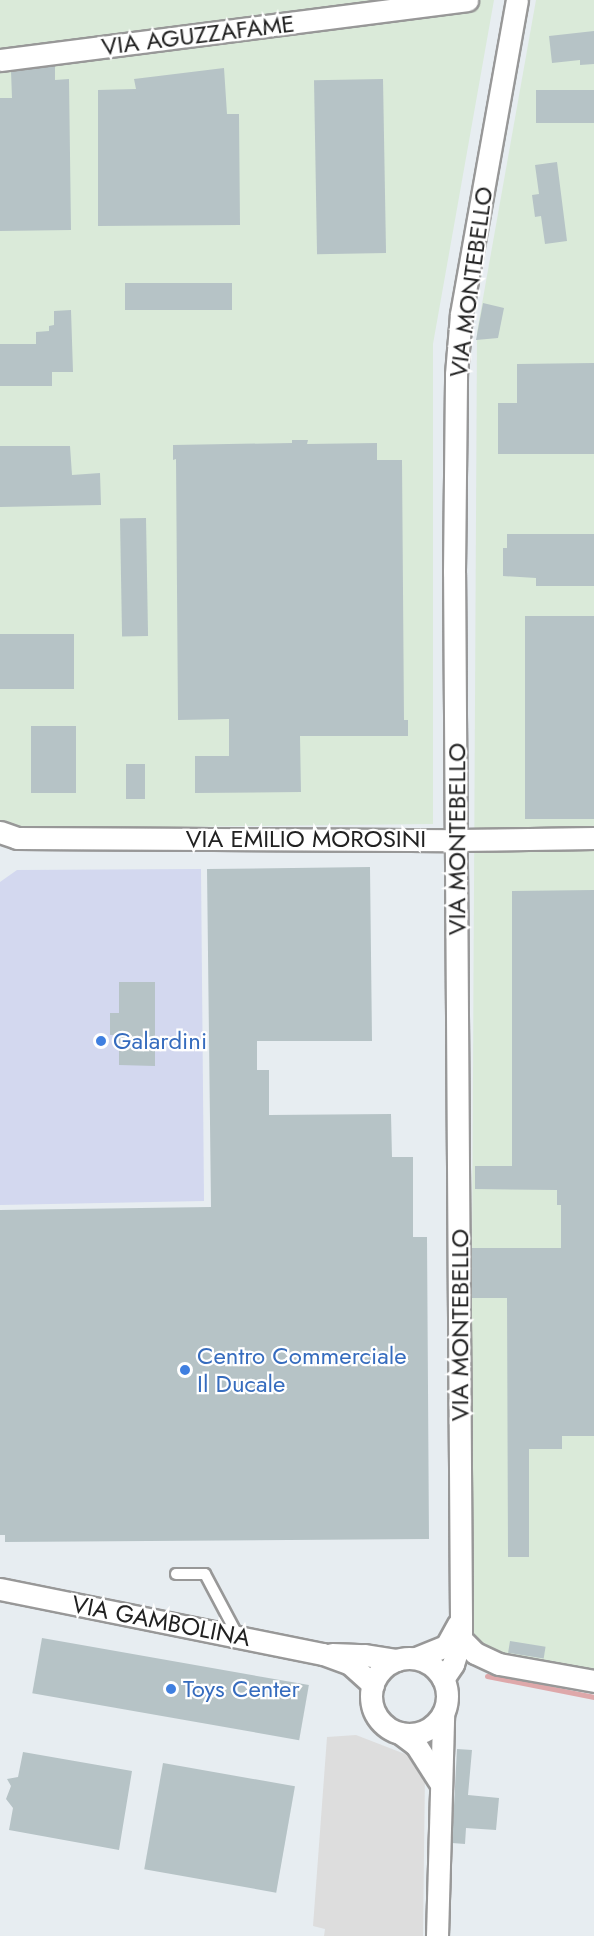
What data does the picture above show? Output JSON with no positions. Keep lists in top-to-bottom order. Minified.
{"streets":{"street":["VIA AGUZZAFAME","VIA MONTEBELLO","VIA EMILIO MOROSINI","VIA GAMBOLINA"]},"crossings":[["VIA MONTEBELLO","VIA EMILIO MOROSINI"],["VIA MONTEBELLO","VIA GAMBOLINA"]],"places":["Galardini","Centro Commerciale Il Ducale","Toys Center"]}
